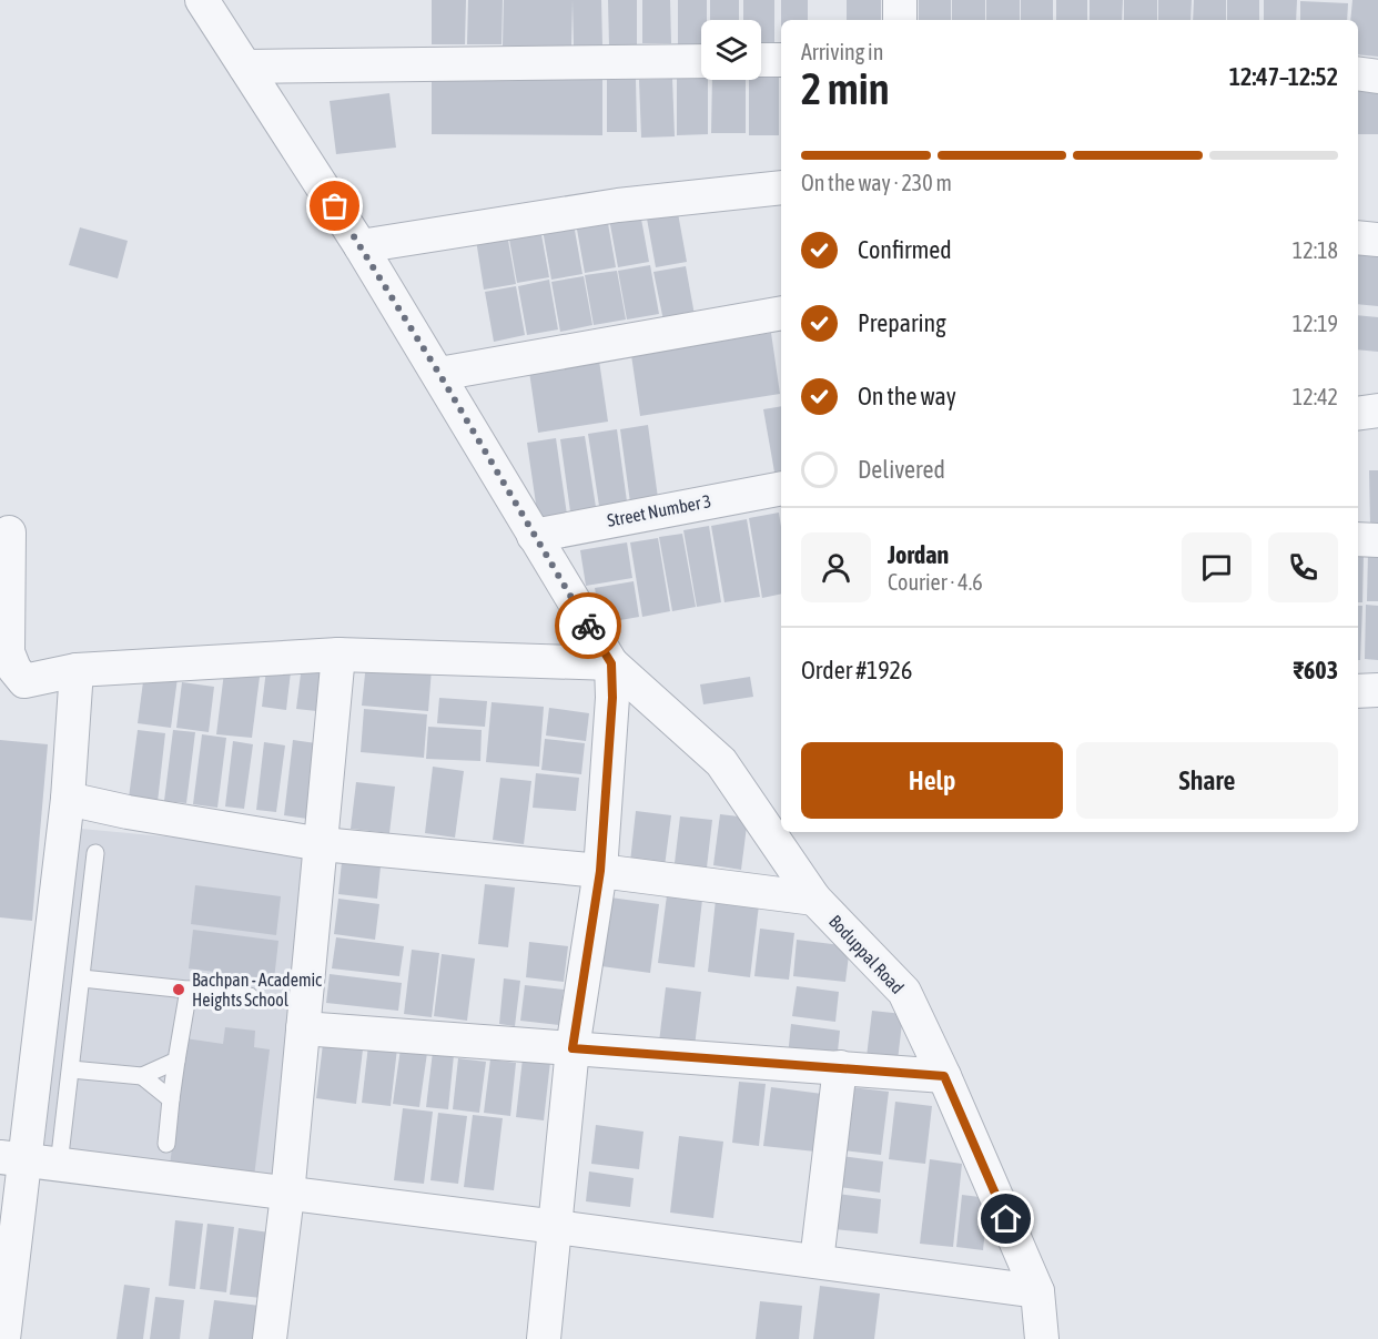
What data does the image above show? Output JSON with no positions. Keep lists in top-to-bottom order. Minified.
{"streets":{"street":["Street Number 3","Boduppal Road"]},"places":["Bachpan - Academic Heights School"],"page":{"heading":["2 min","Arriving in","12:47–12:52"],"panel":["Jordan","Courier · 4.6","Order #1926","₹603"],"bar":"On the way · 230 m","list":[["Confirmed","12:18"],["Preparing","12:19"],["On the way","12:42"],"Delivered"],"buttons":["Help","Share"]}}
